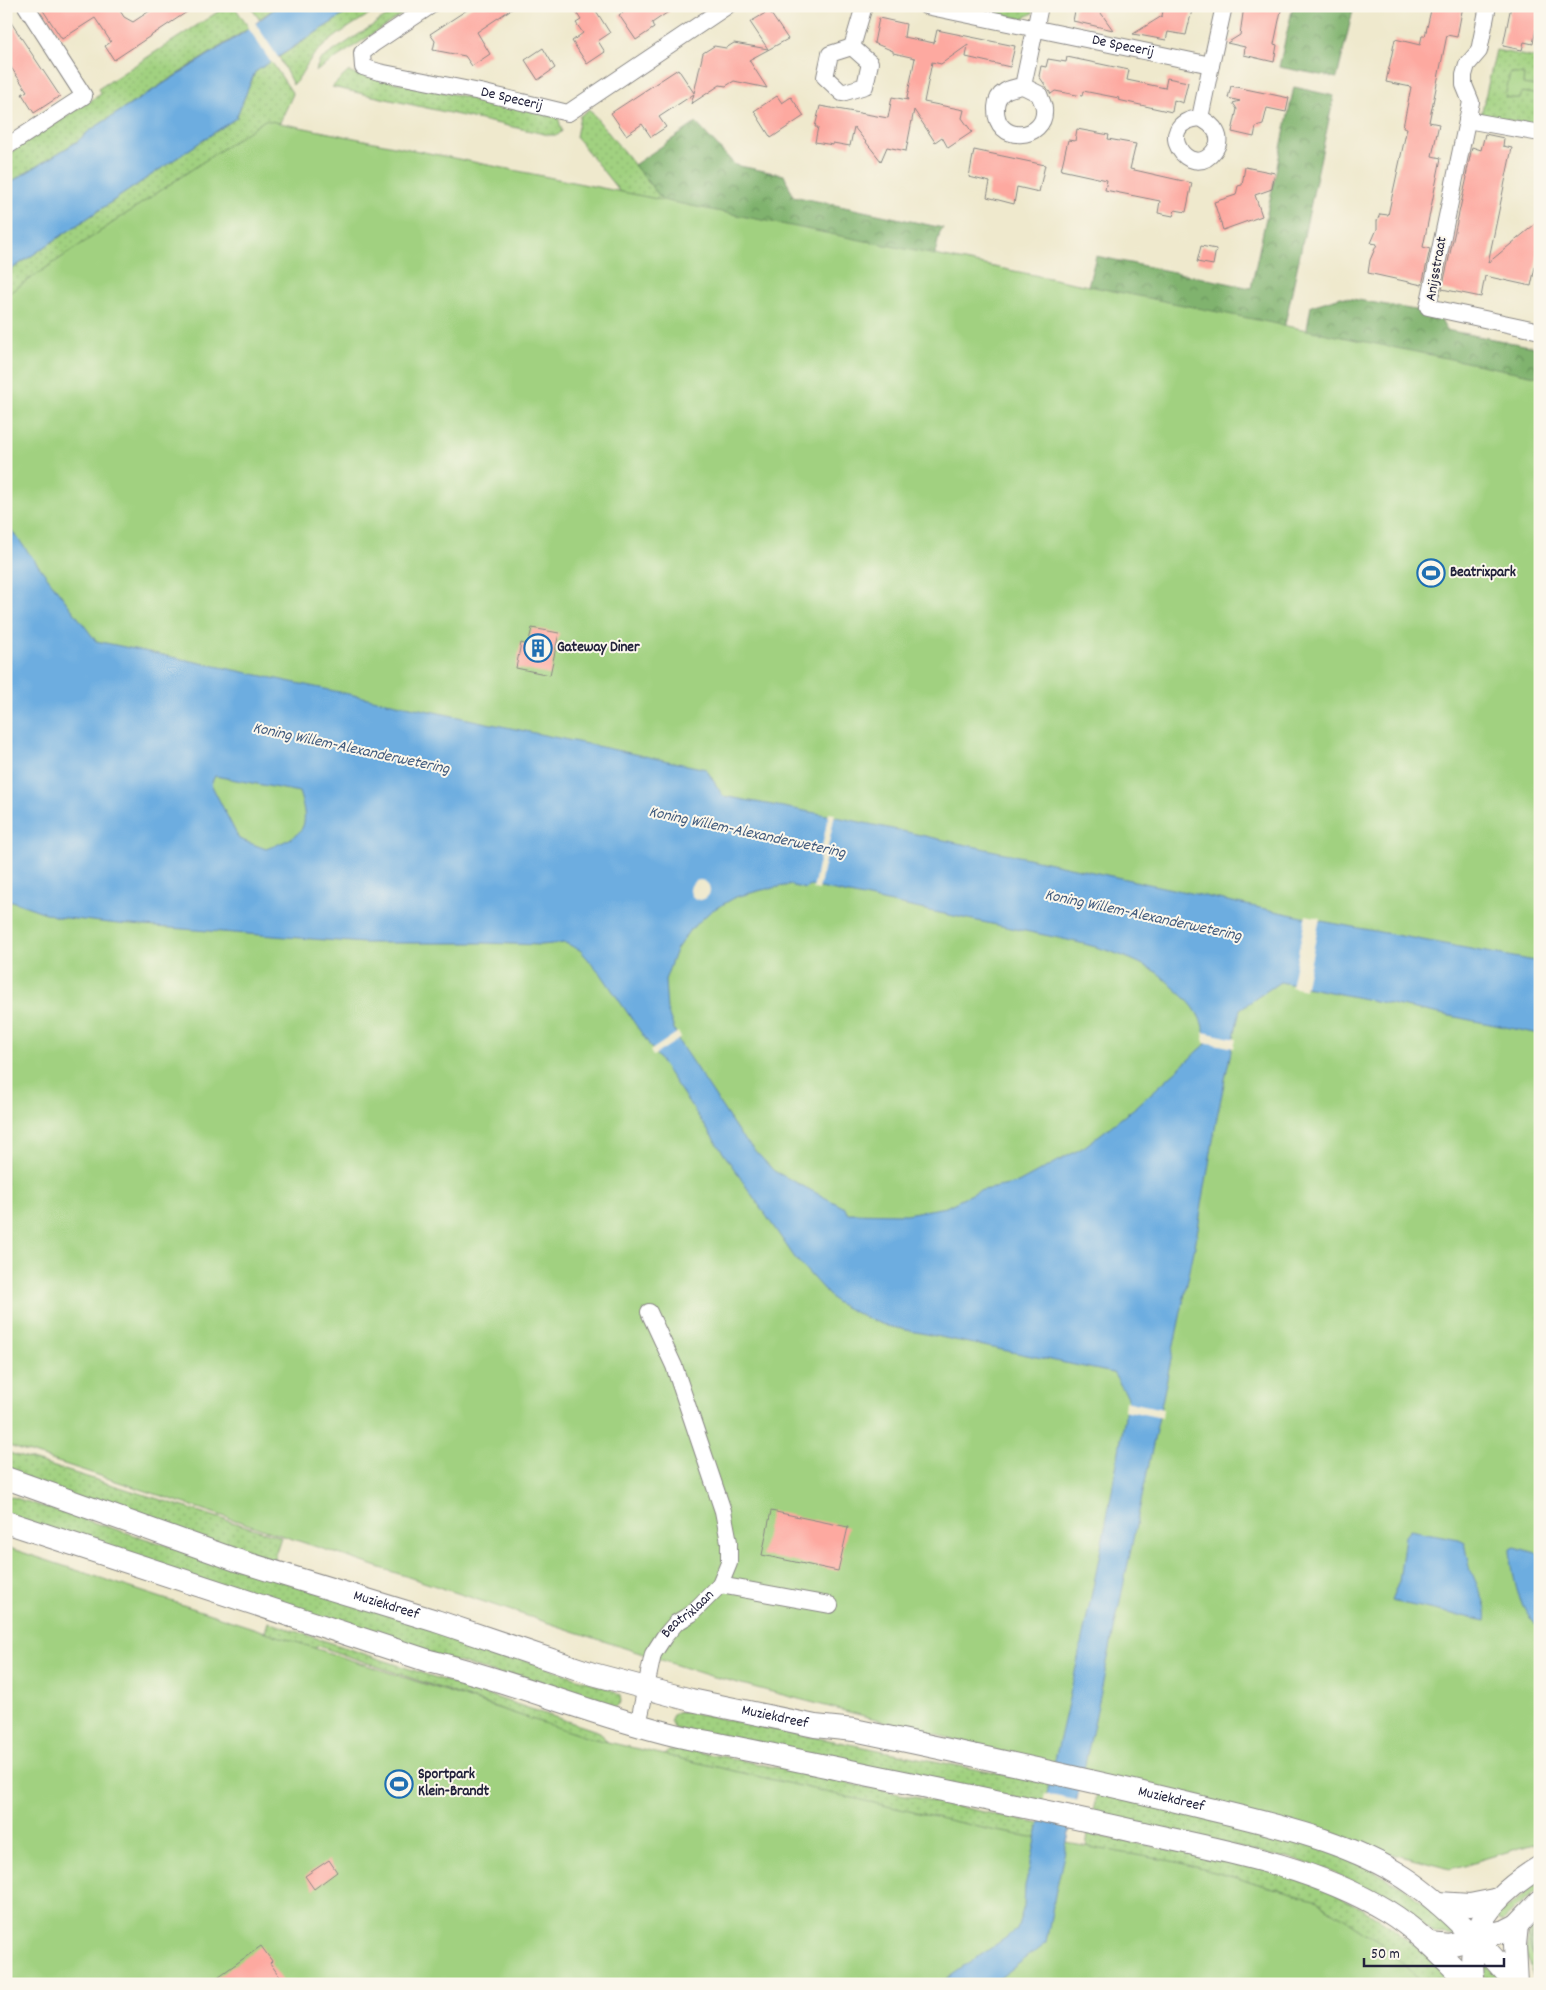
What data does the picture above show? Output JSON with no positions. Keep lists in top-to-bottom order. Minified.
{"streets":{"main road":["Muziekdreef"],"street":["De Specerij","Anijsstraat","Beatrixlaan"]},"crossings":[["Muziekdreef","Beatrixlaan"]],"water":["Koning Willem-Alexanderwetering"],"places":{"sports":["Beatrixpark","Sportpark Klein-Brandt"],"building":["Gateway Diner"]},"scale_bar":"50 m"}
